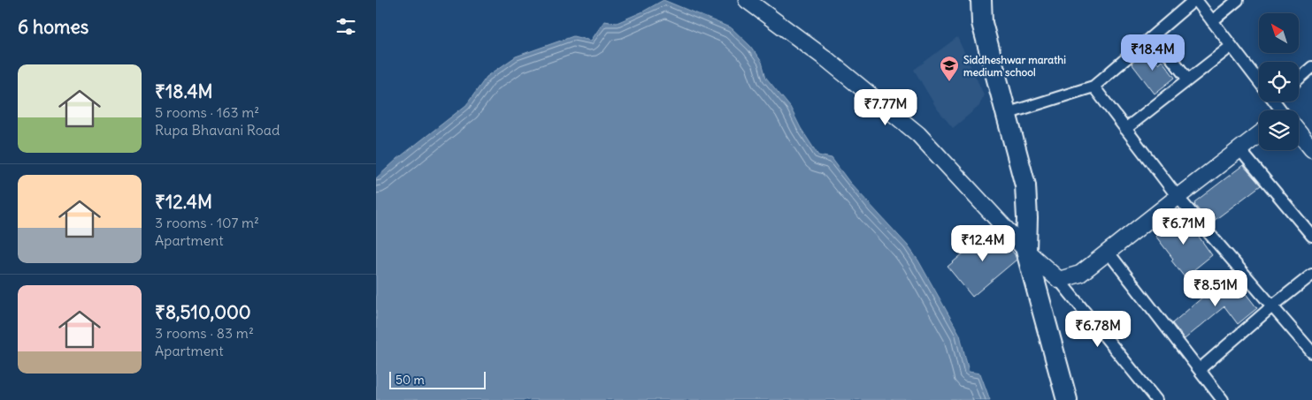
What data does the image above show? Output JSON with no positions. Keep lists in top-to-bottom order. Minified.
{"places":{"school or university":["Siddheshwar marathi medium school"]},"scale_bar":"50 m","north":"top left","page":{"heading":"6 homes","price":["₹18.4M","₹7.77M","₹6.71M","₹12.4M","₹8.51M","₹6.78M"],"list":[{"name":"₹18.4M","note":"5 rooms · 163 m² · Rupa Bhavani Road"},{"name":"₹12.4M","note":"3 rooms · 107 m² · Apartment"},{"name":"₹8,510,000","note":"3 rooms · 83 m² · Apartment"}],"scale":"50 m"}}
